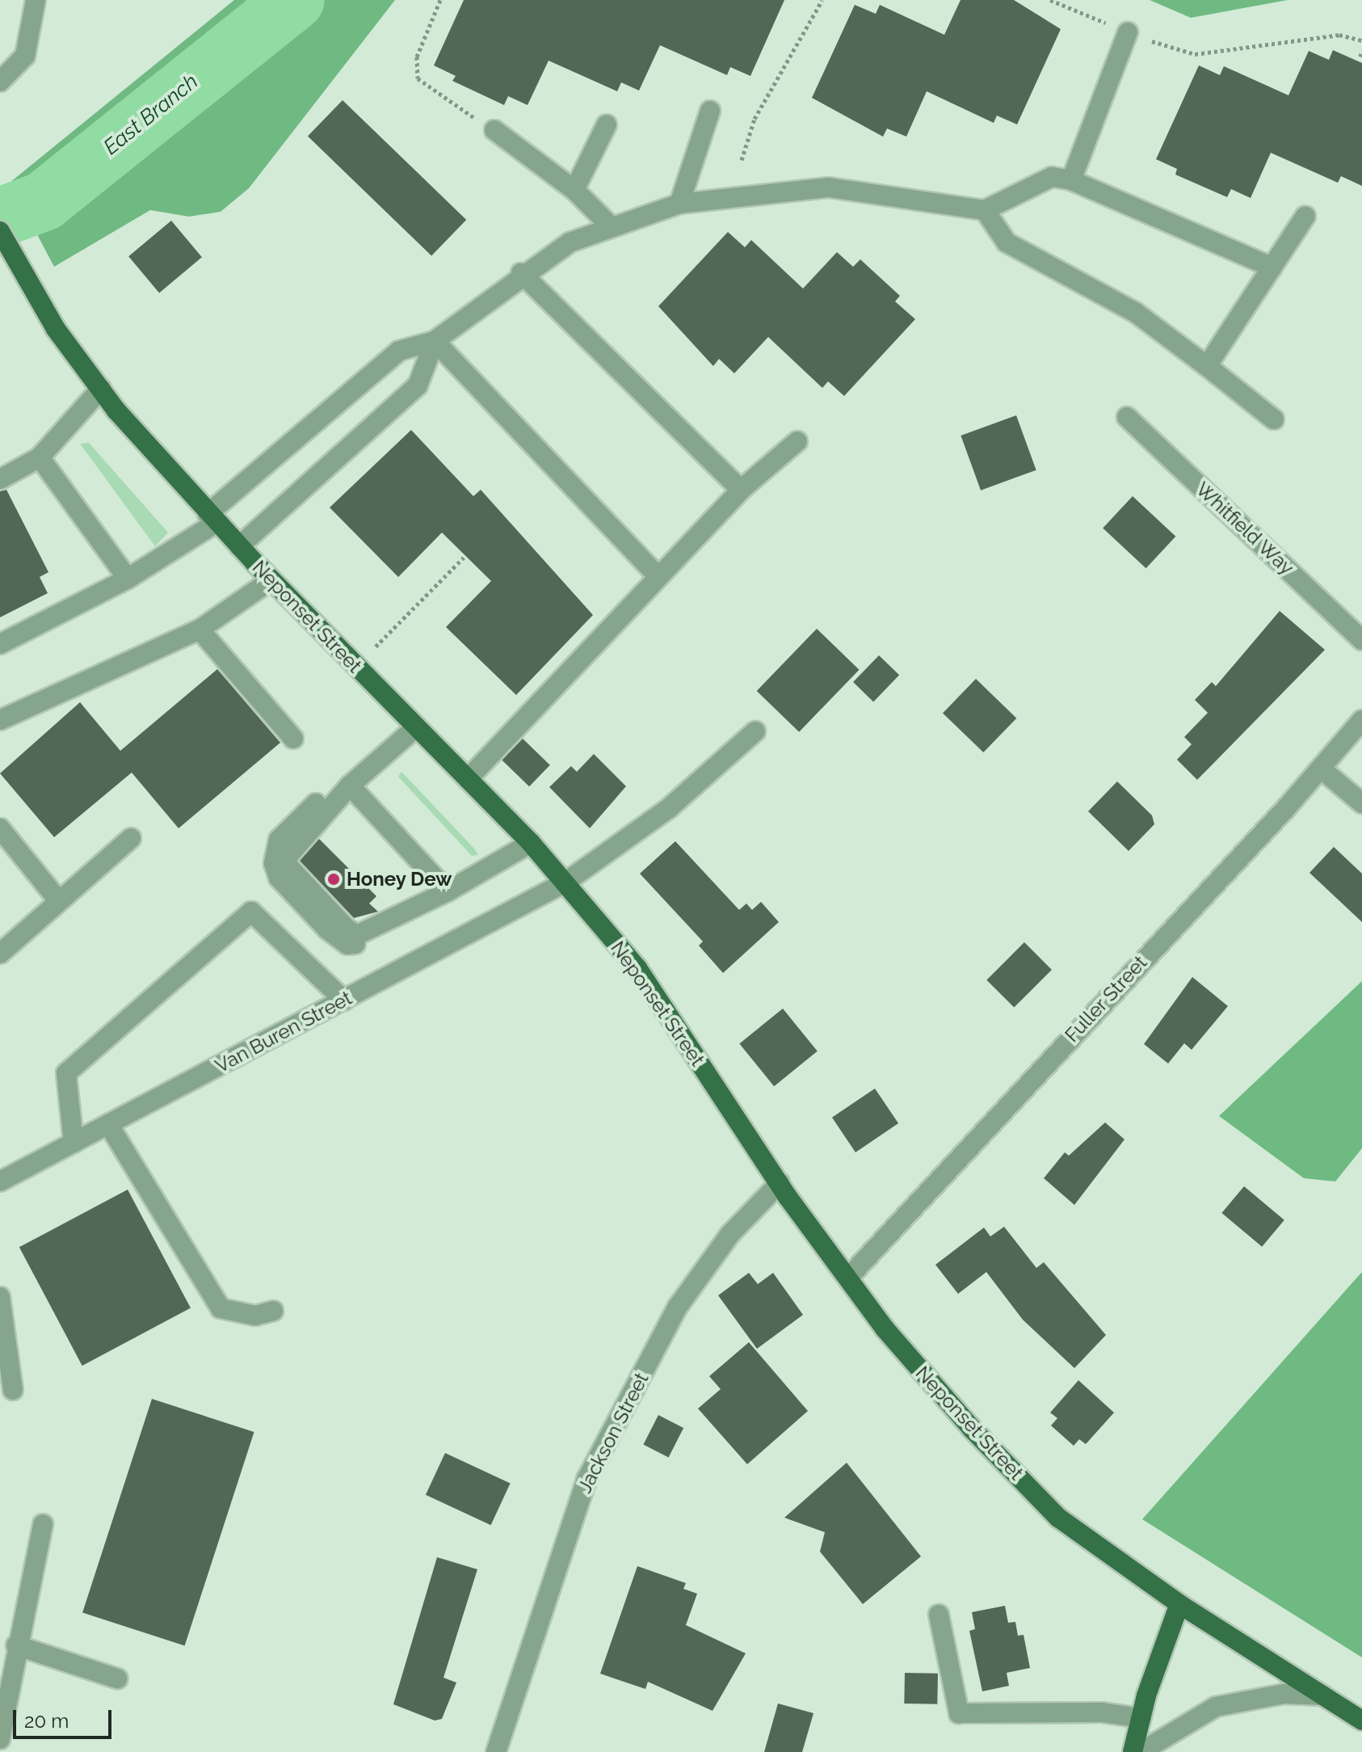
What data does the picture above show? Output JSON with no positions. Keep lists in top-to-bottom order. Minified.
{"streets":{"main road":["Neponset Street"],"street":["Whitfield Way","Fuller Street","Van Buren Street","Jackson Street"]},"crossings":[["Neponset Street","Fuller Street"],["Neponset Street","Van Buren Street"],["Neponset Street","Jackson Street"]],"water":["East Branch"],"places":["Honey Dew"],"scale_bar":"20 m"}
